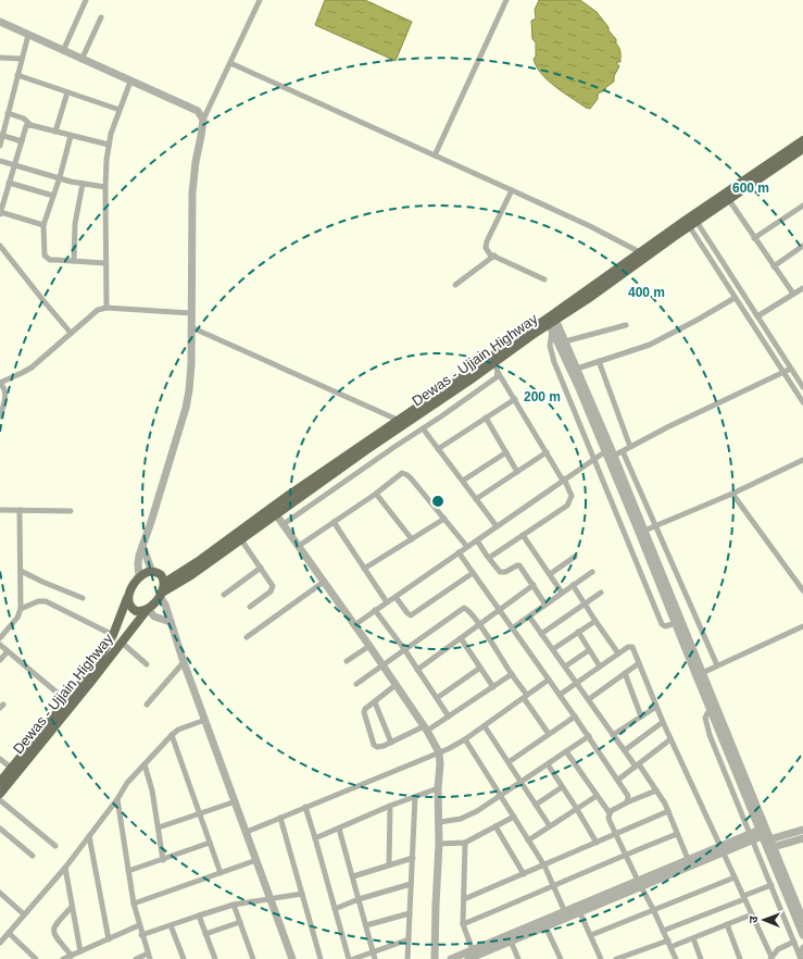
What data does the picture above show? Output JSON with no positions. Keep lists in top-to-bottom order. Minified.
{"streets":{"main road":["Dewas - Ujjain Highway"]},"north":"left","rings":["600 m","400 m","200 m"]}
